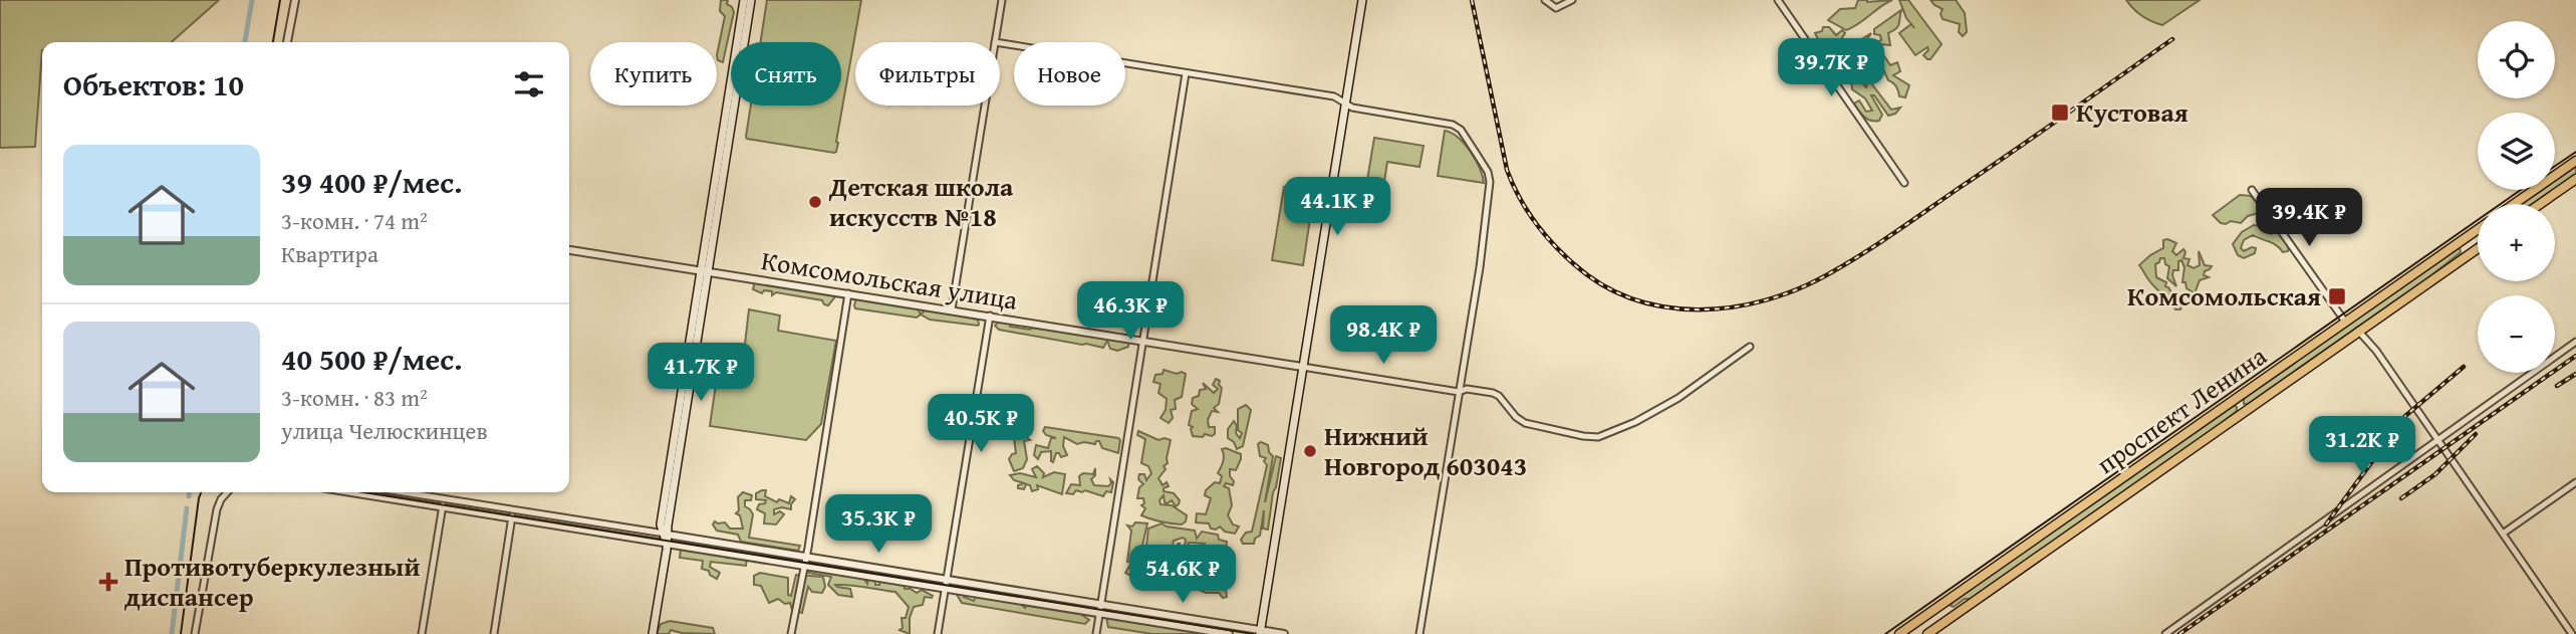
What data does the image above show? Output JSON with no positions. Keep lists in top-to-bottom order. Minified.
{"streets":{"main road":["проспект Ленина"],"street":["Комсомольская улица"]},"places":{"transit":["Кустовая","Комсомольская"],"other":["Детская школа искусств №18","Нижний Новгород 603043"],"health":["Противотуберкулезный диспансер"]},"page":{"map_buttons":["+","−"],"price":["39.7K ₽","44.1K ₽","39.4K ₽","46.3K ₽","98.4K ₽","41.7K ₽","40.5K ₽","31.2K ₽","35.3K ₽","54.6K ₽"],"chip":["Купить","Снять","Фильтры","Новое"],"heading":"Объектов: 10","list":[{"name":"39 400 ₽/мес.","note":"3-комн. · 74 m² · Квартира"},{"name":"40 500 ₽/мес.","note":"3-комн. · 83 m² · улица Челюскинцев"}]}}
